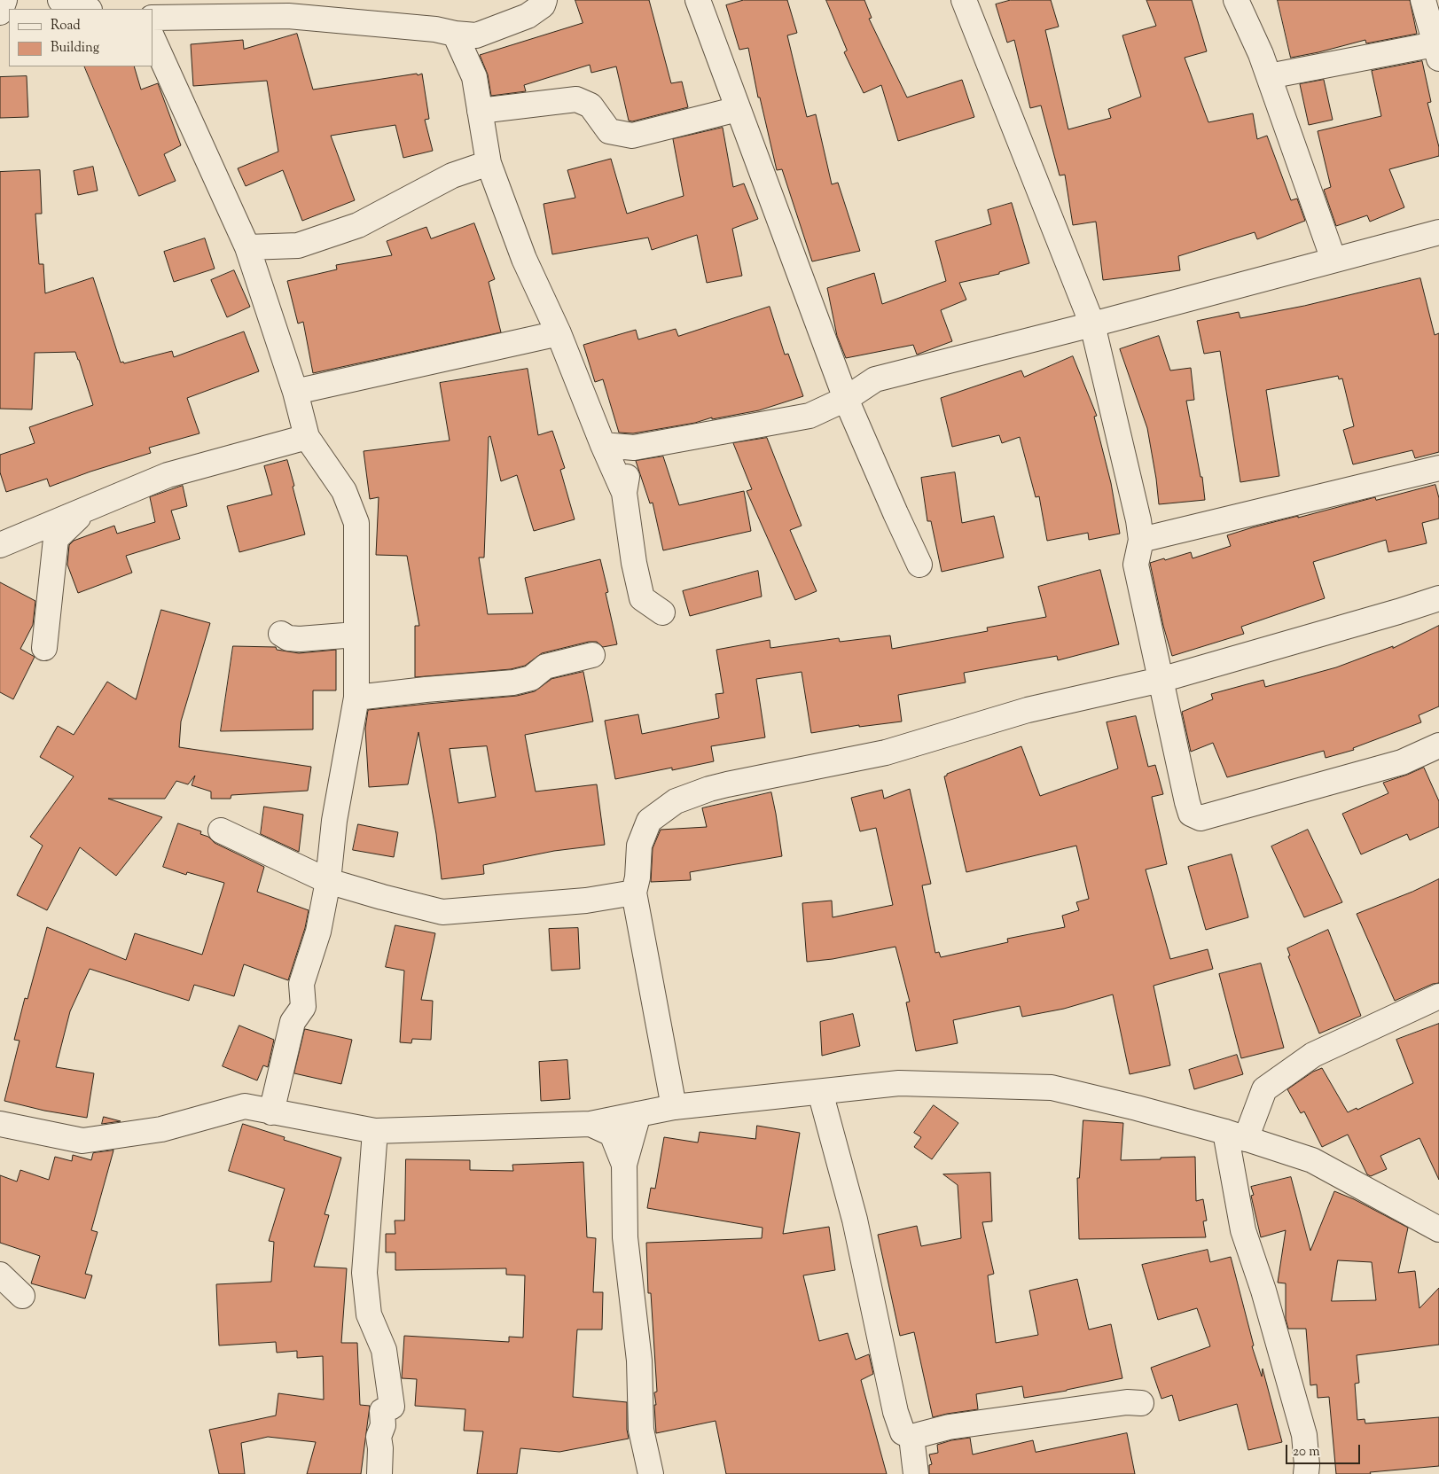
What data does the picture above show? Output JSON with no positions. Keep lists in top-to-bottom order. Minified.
{"legend":["Road","Building"],"scale_bar":"20 m"}
